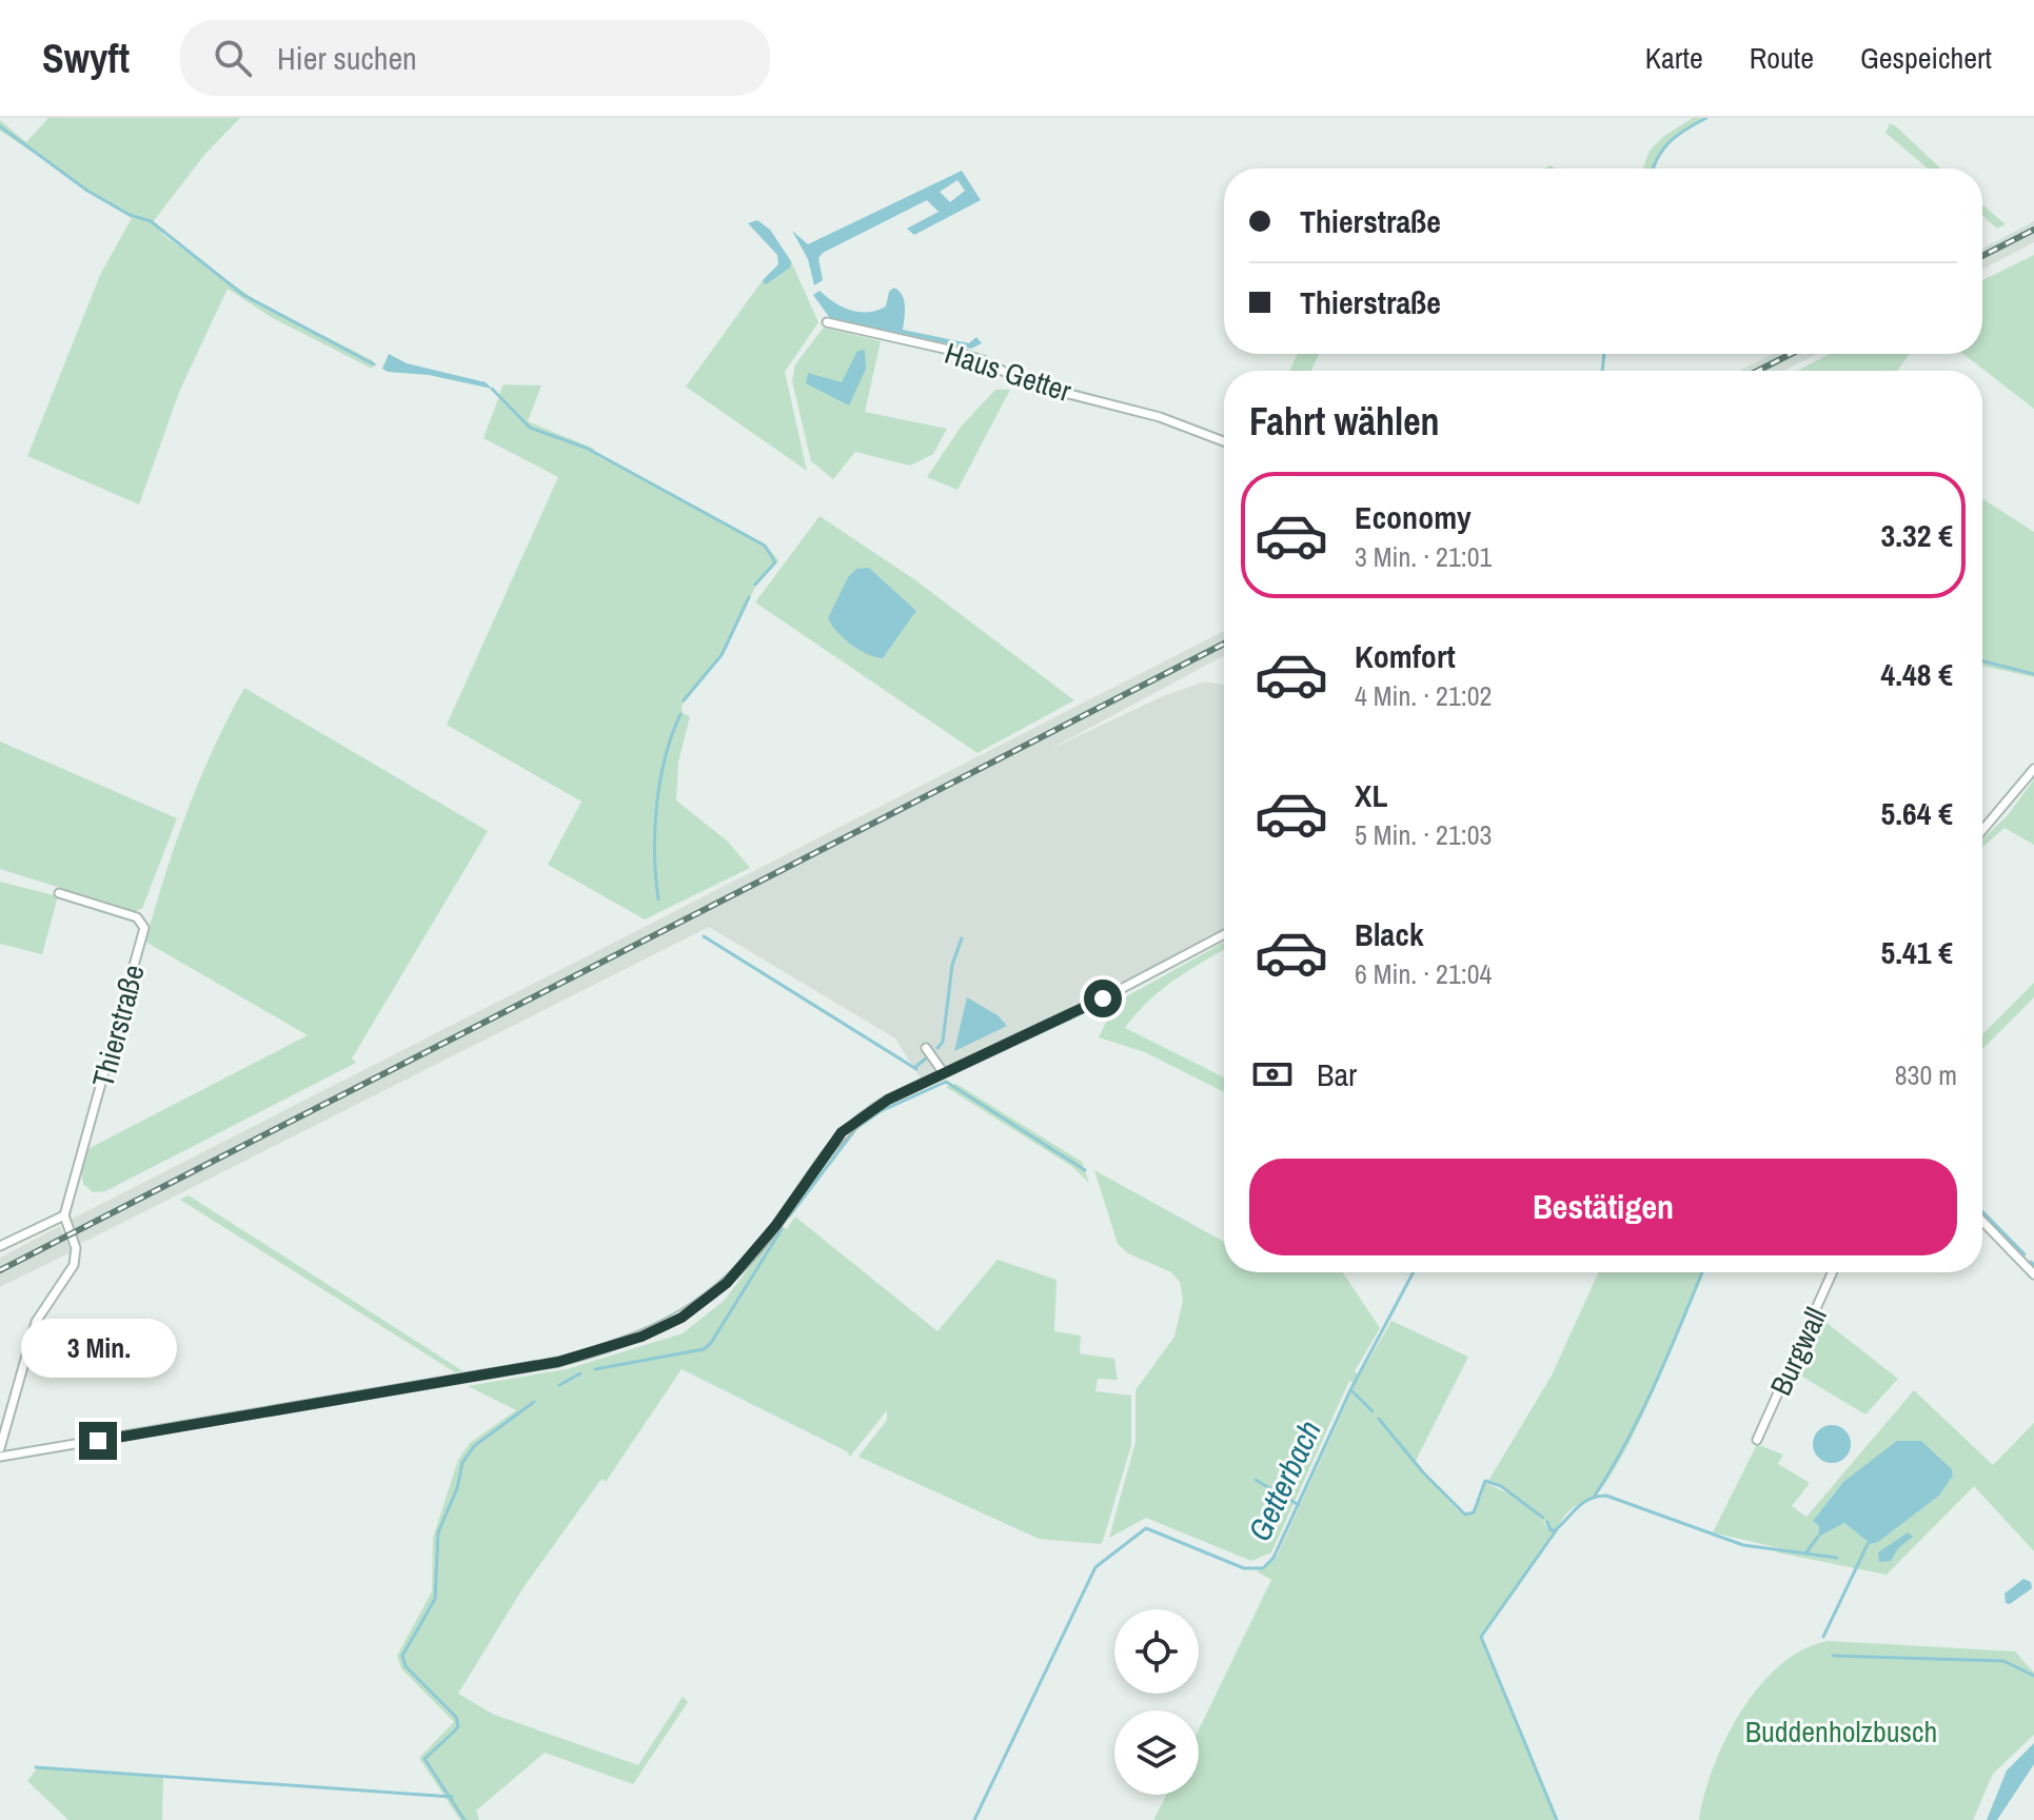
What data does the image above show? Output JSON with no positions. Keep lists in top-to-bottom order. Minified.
{"streets":{"street":["Haus Getter","Thierstraße","Burgwall"]},"water":["Getterbach"],"parks":["Buddenholzbusch"],"page":{"header":"Swyft","search":"Hier suchen","nav":["Karte","Route","Gespeichert"],"banner":["Thierstraße","Thierstraße"],"heading":"Fahrt wählen","list":[{"name":"Economy","note":"3 Min. · 21:01","value":"3.32 €"},{"name":"Komfort","note":"4 Min. · 21:02","value":"4.48 €"},{"name":"XL","note":"5 Min. · 21:03","value":"5.64 €"},{"name":"Black","note":"6 Min. · 21:04","value":"5.41 €"}],"pay":["Bar","830 m"],"buttons":"Bestätigen","bubble":"3 Min."}}
